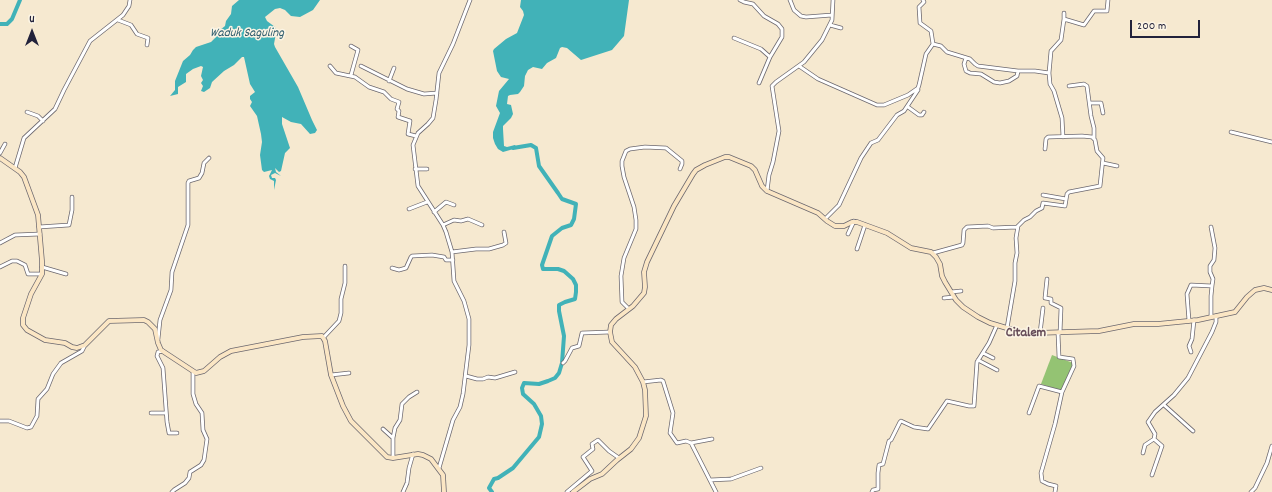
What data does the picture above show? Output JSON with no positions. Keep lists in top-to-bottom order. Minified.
{"districts":["Citalem"],"water":["Waduk Saguling"],"scale_bar":"200 m","north":"top"}
